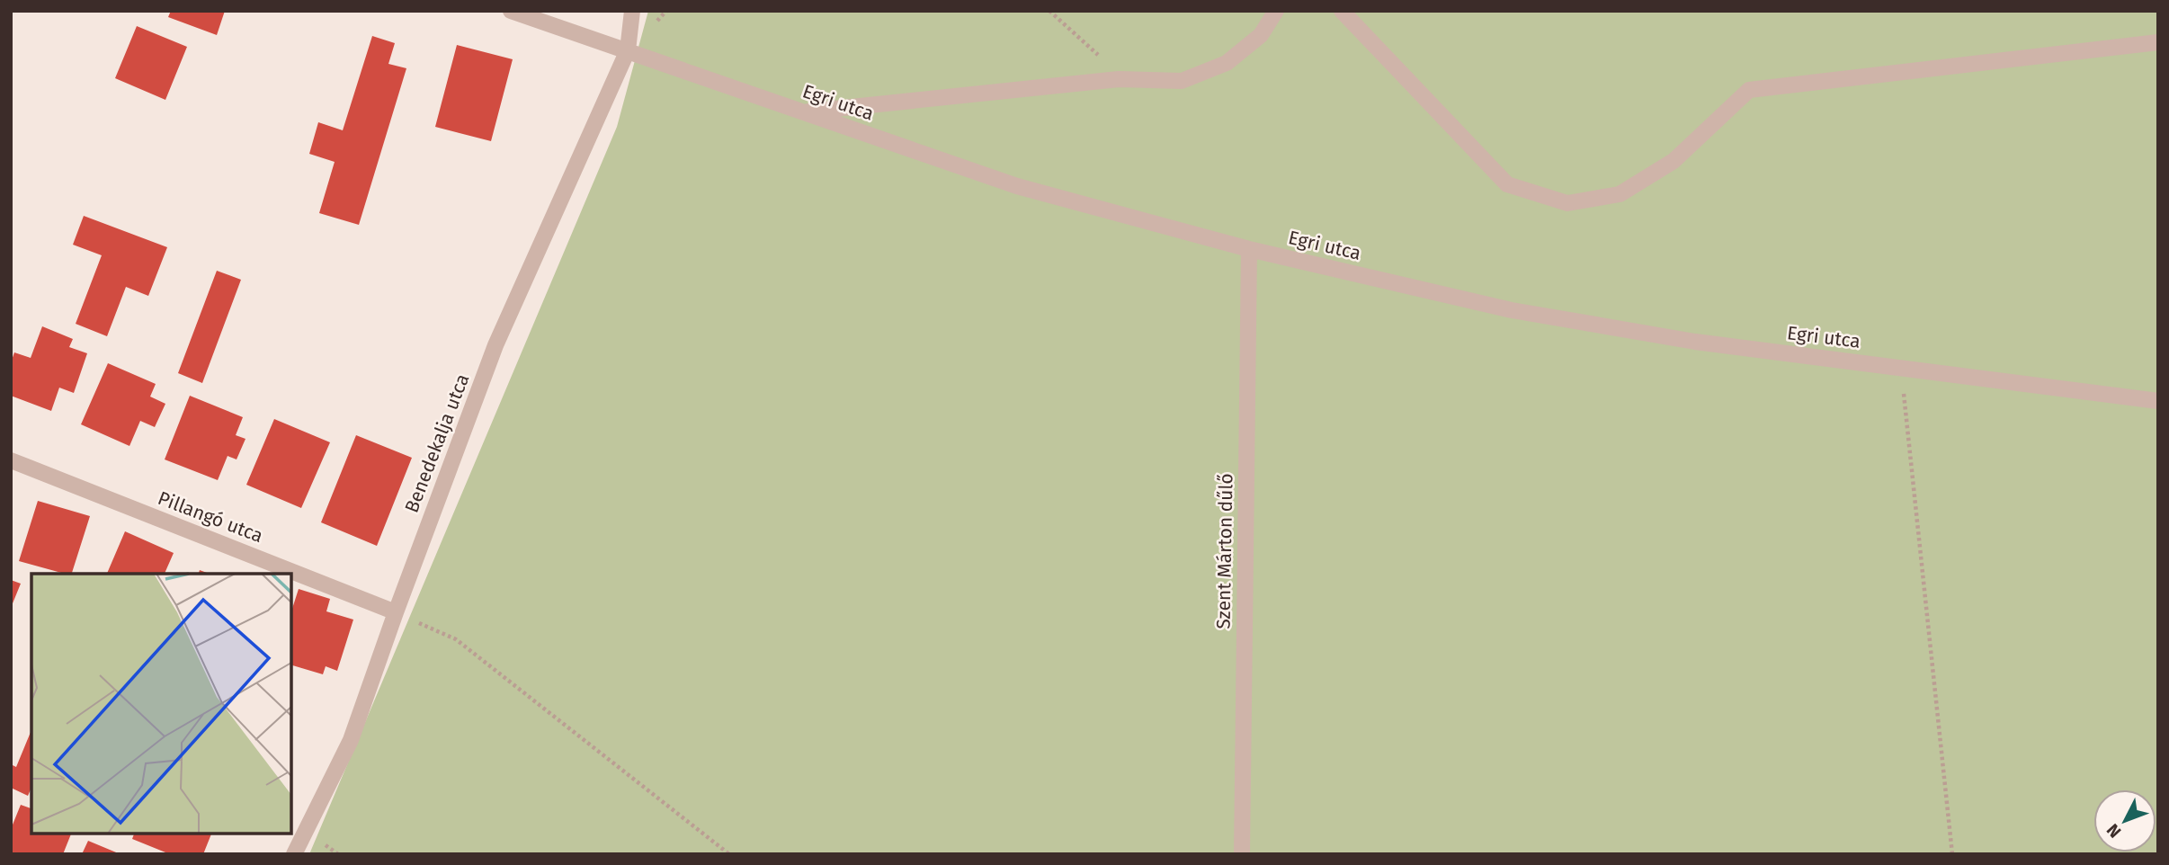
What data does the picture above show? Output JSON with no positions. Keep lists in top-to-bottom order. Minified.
{"streets":{"street":["Egri utca","Benedekalja utca","Pillangó utca","Szent Márton dűlő"]},"crossings":[["Egri utca","Benedekalja utca"],["Egri utca","Szent Márton dűlő"],["Benedekalja utca","Pillangó utca"]],"north":"bottom left"}
